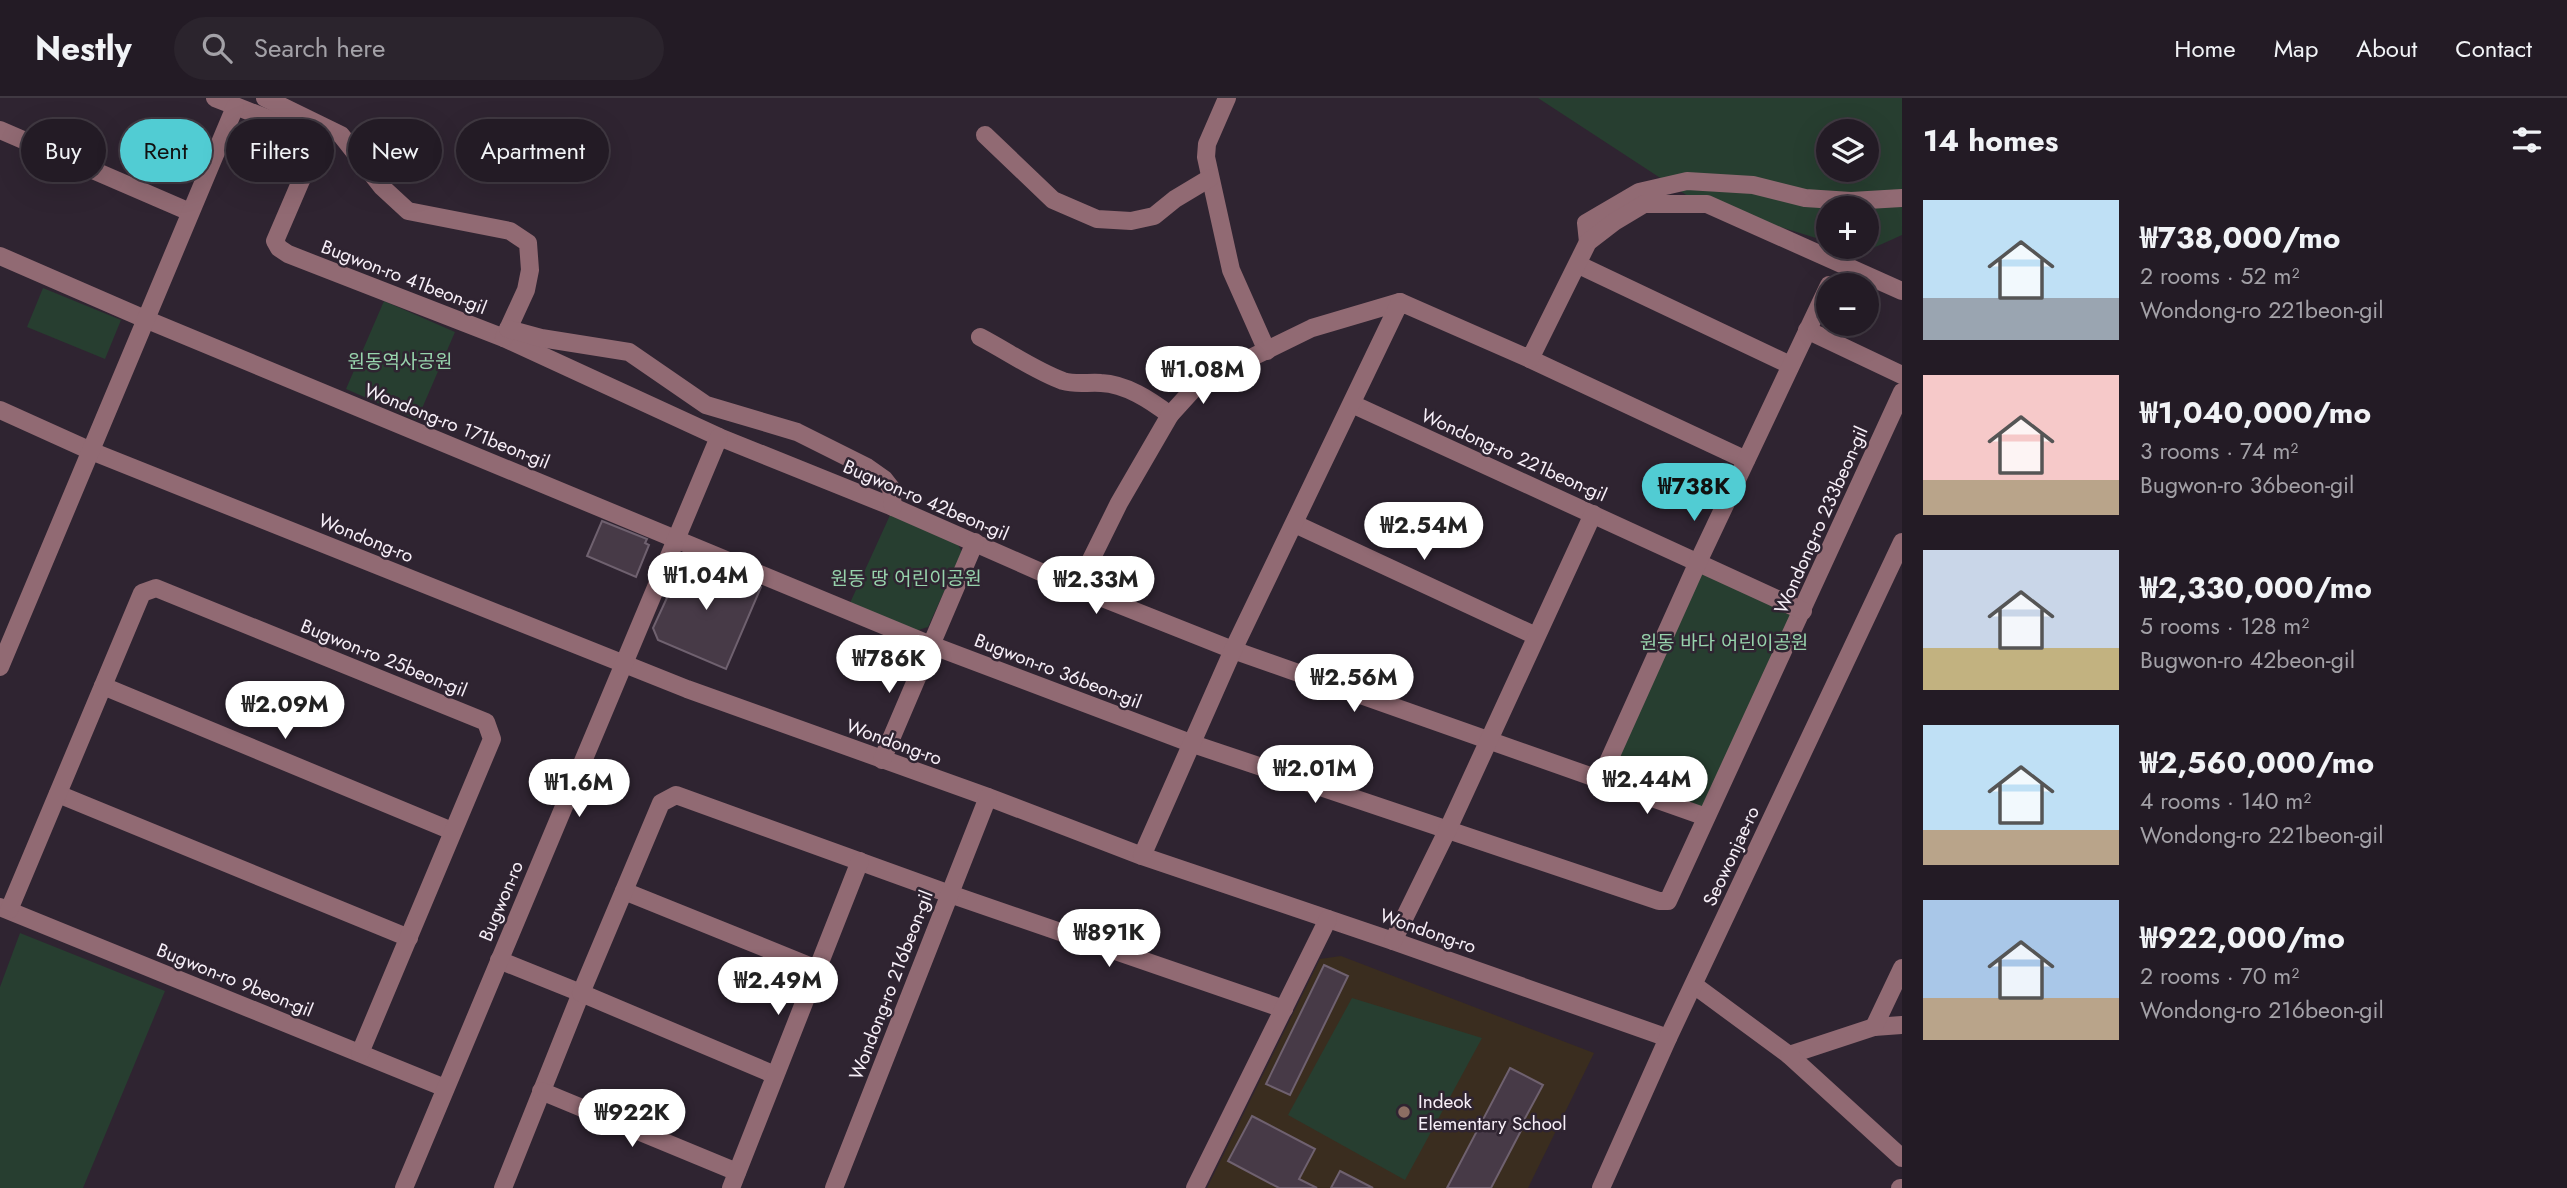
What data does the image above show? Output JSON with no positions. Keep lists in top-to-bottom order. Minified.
{"streets":{"street":["Bugwon-ro 41beon-gil","Wondong-ro 171beon-gil","Wondong-ro 221beon-gil","Bugwon-ro 42beon-gil","Wondong-ro 233beon-gil","Wondong-ro","Bugwon-ro 25beon-gil","Bugwon-ro 36beon-gil","Seowonjae-ro","Bugwon-ro","Bugwon-ro 9beon-gil","Wondong-ro 216beon-gil"]},"crossings":[["Bugwon-ro 41beon-gil","Bugwon-ro 42beon-gil"],["Bugwon-ro 41beon-gil","Bugwon-ro"],["Wondong-ro 171beon-gil","Bugwon-ro 36beon-gil"],["Wondong-ro 171beon-gil","Bugwon-ro"],["Wondong-ro 221beon-gil","Wondong-ro 233beon-gil"],["Bugwon-ro 42beon-gil","Bugwon-ro"],["Wondong-ro","Seowonjae-ro"],["Wondong-ro","Bugwon-ro"],["Wondong-ro","Wondong-ro 216beon-gil"],["Bugwon-ro 25beon-gil","Bugwon-ro 9beon-gil"],["Bugwon-ro 36beon-gil","Bugwon-ro"],["Bugwon-ro","Bugwon-ro 9beon-gil"]],"parks":["원동역사공원","원동 땅 어린이공원","원동 바다 어린이공원"],"places":["Indeok Elementary School"],"page":{"header":"Nestly","search":"Search here","nav":["Home","Map","About","Contact"],"heading":"14 homes","map_buttons":["+","−"],"chip":["Buy","Rent","Filters","New","Apartment"],"list":[{"name":"₩738,000/mo","note":"2 rooms · 52 m² · Wondong-ro 221beon-gil"},{"name":"₩1,040,000/mo","note":"3 rooms · 74 m² · Bugwon-ro 36beon-gil"},{"name":"₩2,330,000/mo","note":"5 rooms · 128 m² · Bugwon-ro 42beon-gil"},{"name":"₩2,560,000/mo","note":"4 rooms · 140 m² · Wondong-ro 221beon-gil"},{"name":"₩922,000/mo","note":"2 rooms · 70 m² · Wondong-ro 216beon-gil"}],"price":["₩1.08M","₩738K","₩2.54M","₩1.04M","₩2.33M","₩786K","₩2.56M","₩2.09M","₩2.01M","₩2.44M","₩1.6M","₩891K","₩2.49M","₩922K"]}}
